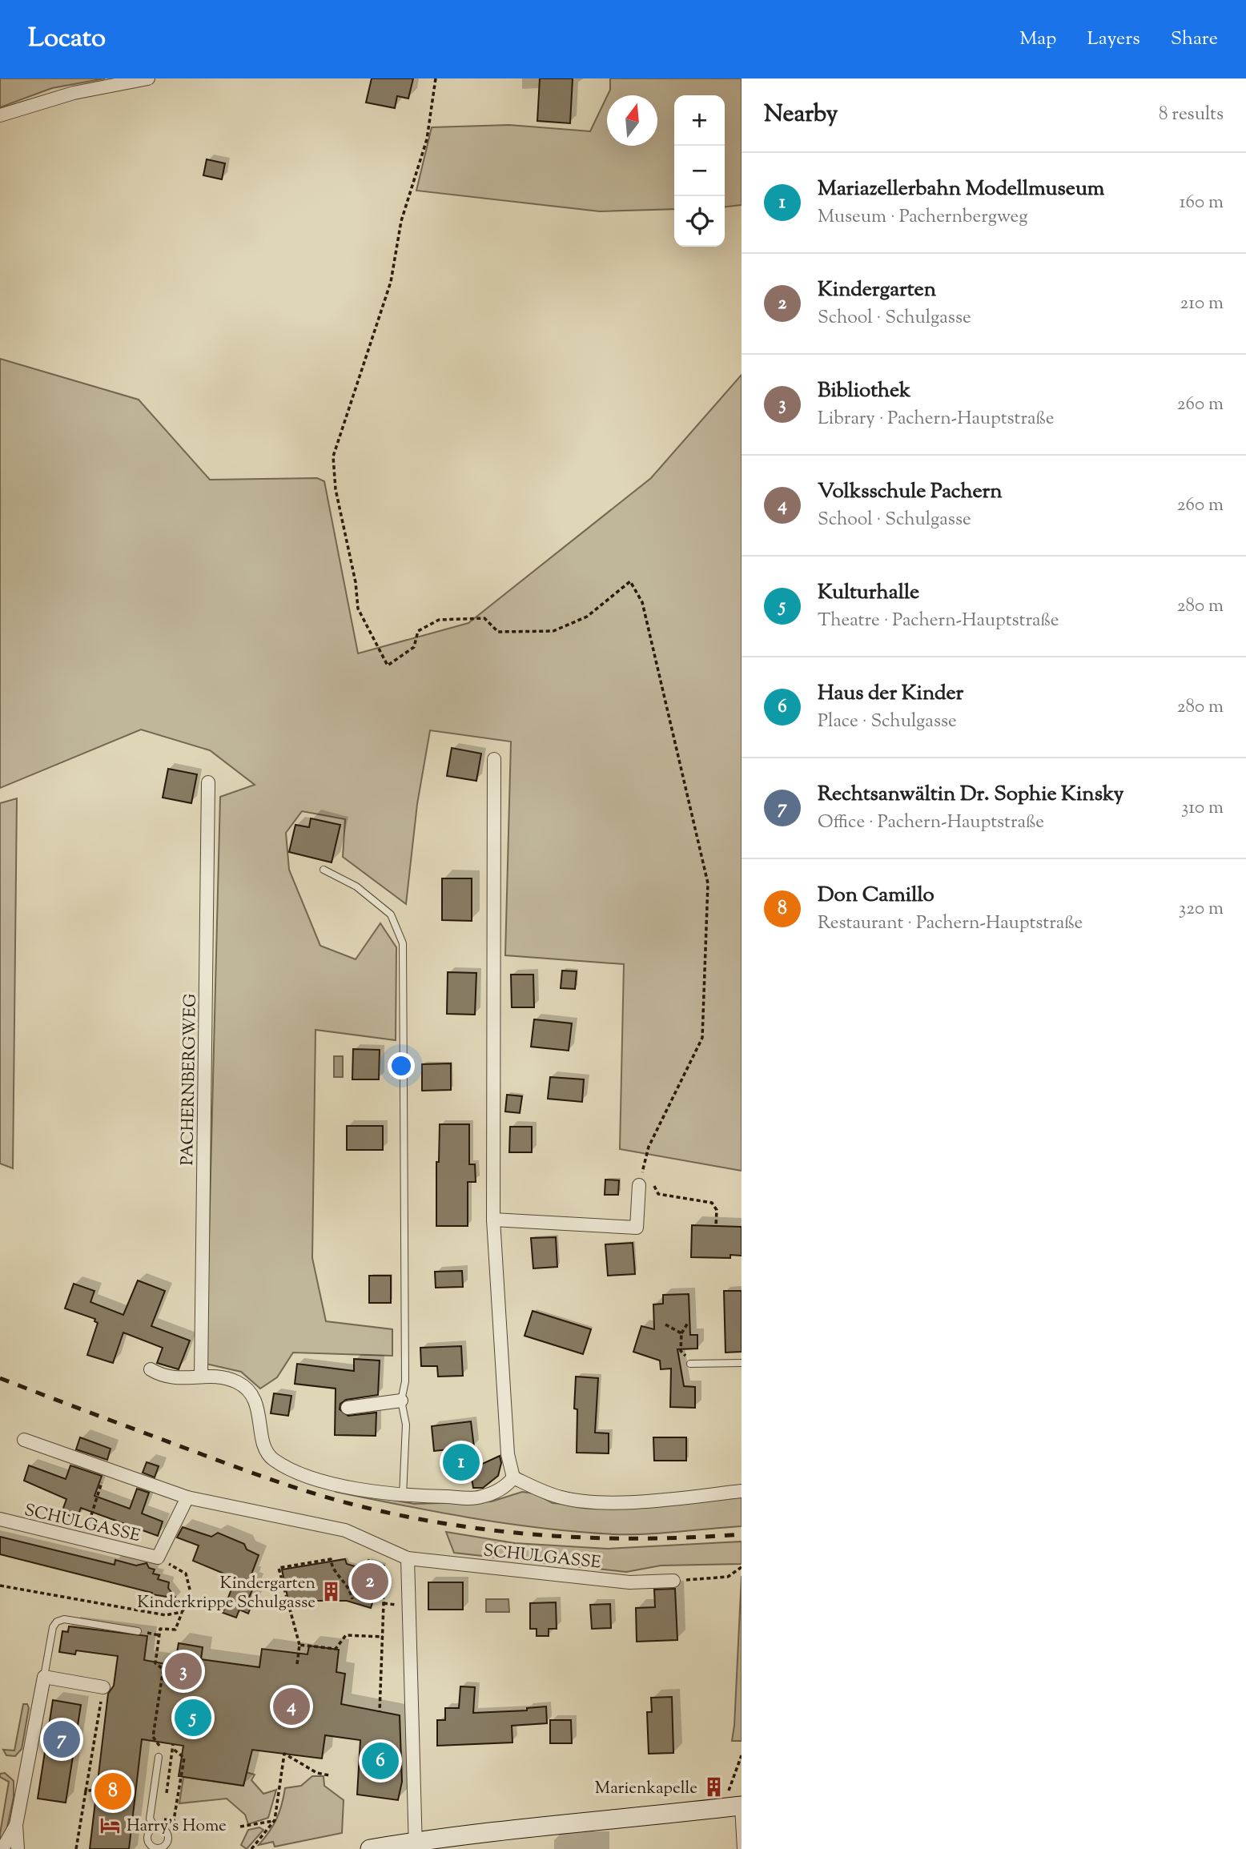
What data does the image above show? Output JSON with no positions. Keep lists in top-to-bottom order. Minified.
{"streets":{"street":["PACHERNBERGWEG","SCHULGASSE"]},"places":{"building":["Kindergarten Kinderkrippe Schulgasse","Marienkapelle"],"hotel":["Harry's Home"]},"north":"top","page":{"header":"Locato","nav":["Map","Layers","Share"],"heading":["Nearby","8 results"],"map_buttons":["+","−"],"list":[{"mark":"1","name":"Mariazellerbahn Modellmuseum","note":"Museum · Pachernbergweg","value":"160 m"},{"mark":"2","name":"Kindergarten","note":"School · Schulgasse","value":"210 m"},{"mark":"3","name":"Bibliothek","note":"Library · Pachern-Hauptstraße","value":"260 m"},{"mark":"4","name":"Volksschule Pachern","note":"School · Schulgasse","value":"260 m"},{"mark":"5","name":"Kulturhalle","note":"Theatre · Pachern-Hauptstraße","value":"280 m"},{"mark":"6","name":"Haus der Kinder","note":"Place · Schulgasse","value":"280 m"},{"mark":"7","name":"Rechtsanwältin Dr. Sophie Kinsky","note":"Office · Pachern-Hauptstraße","value":"310 m"},{"mark":"8","name":"Don Camillo","note":"Restaurant · Pachern-Hauptstraße","value":"320 m"}],"pins":["1","2","3","4","5","7","6","8"]}}
